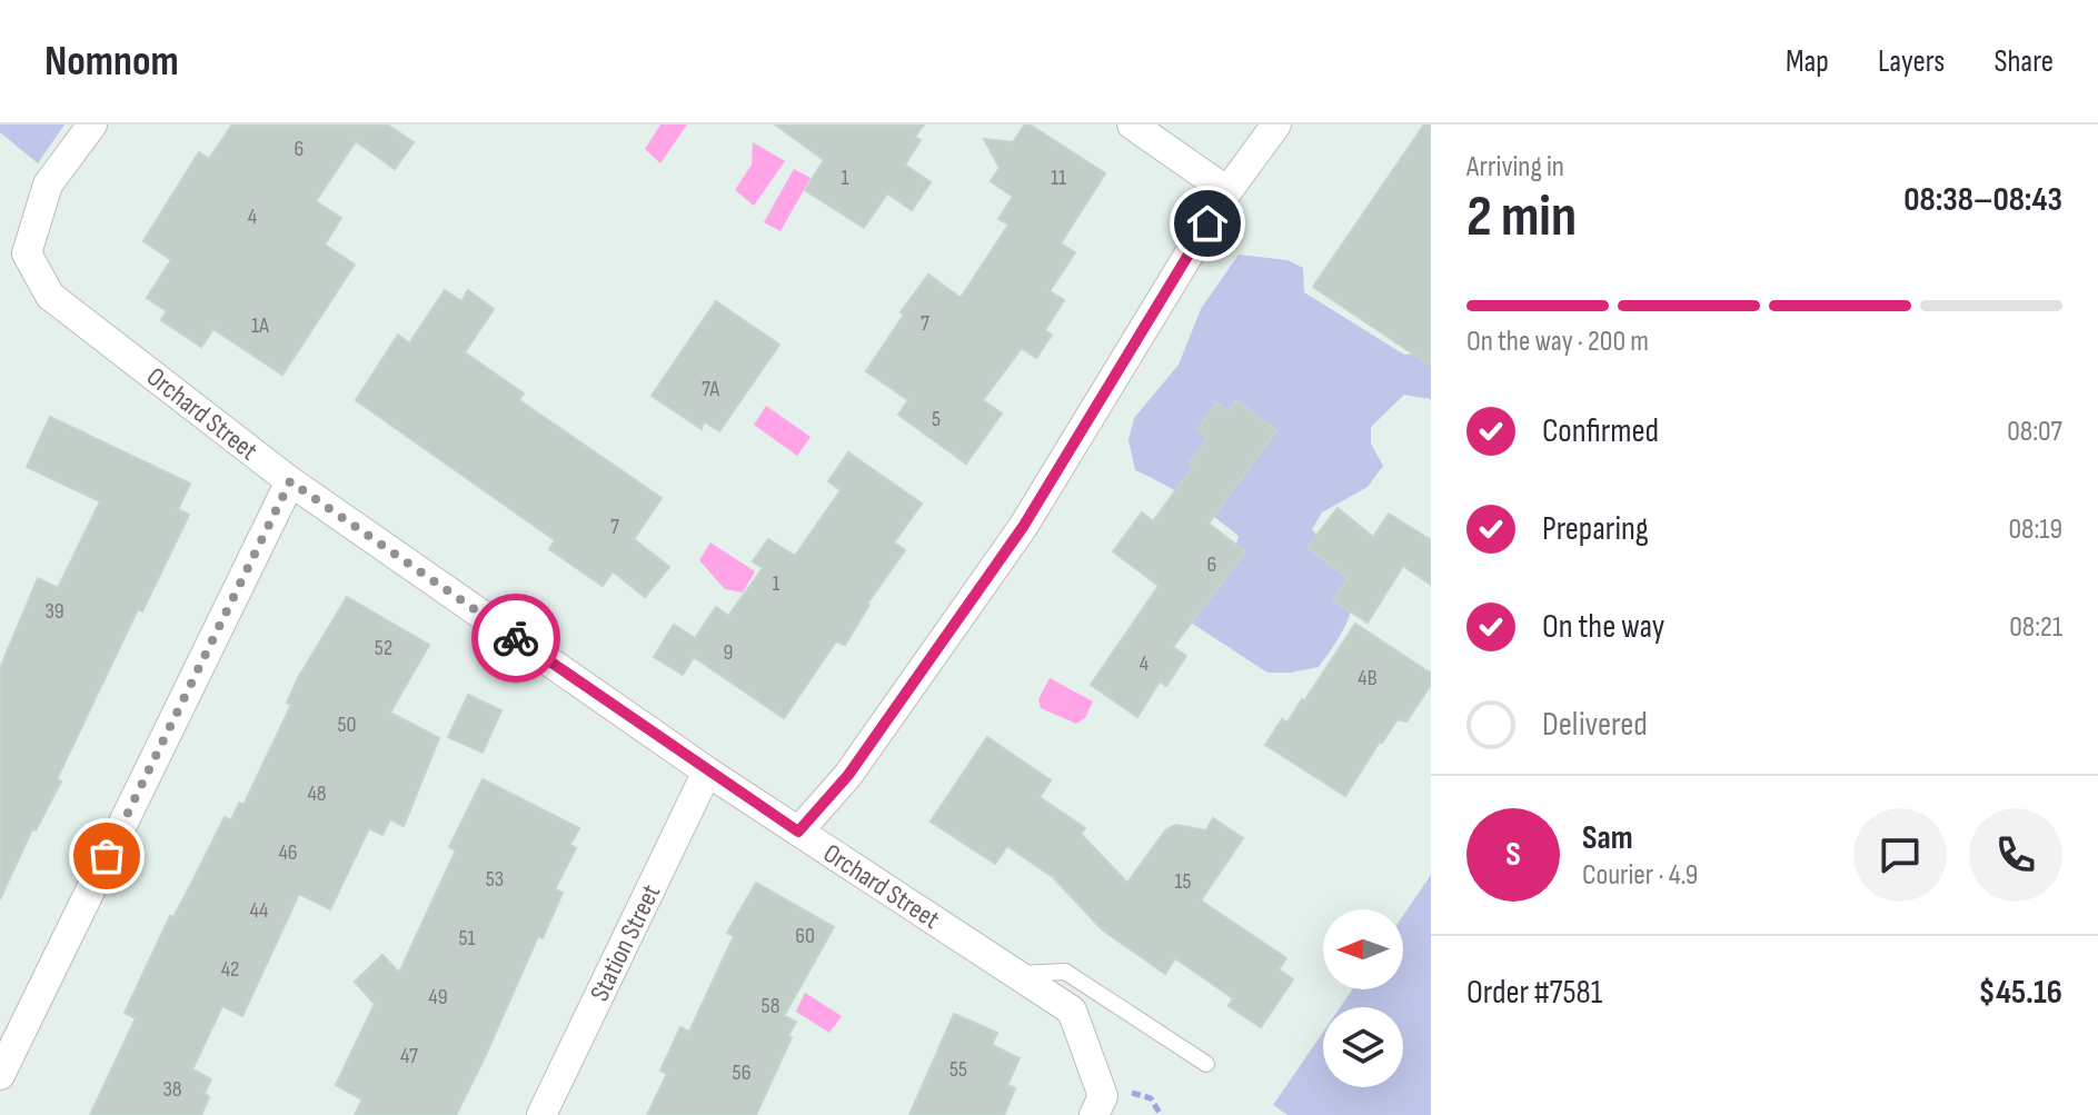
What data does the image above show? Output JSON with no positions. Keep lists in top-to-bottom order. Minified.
{"streets":{"street":["Orchard Street","Station Street"]},"crossings":[["Orchard Street","Station Street"]],"house_numbers":["6","1","11","4","7","1A","7A","5","7","6","1","39","52","9","4","4B","50","48","46","53","15","44","60","51","42","49","58","47","55","56","38"],"north":"left","page":{"header":"Nomnom","nav":["Map","Layers","Share"],"heading":["2 min","Arriving in","08:38–08:43"],"panel":["Sam","Courier · 4.9","Order #7581","$45.16"],"bar":"On the way · 200 m","list":[["Confirmed","08:07"],["Preparing","08:19"],["On the way","08:21"],"Delivered"],"round":"S"}}
